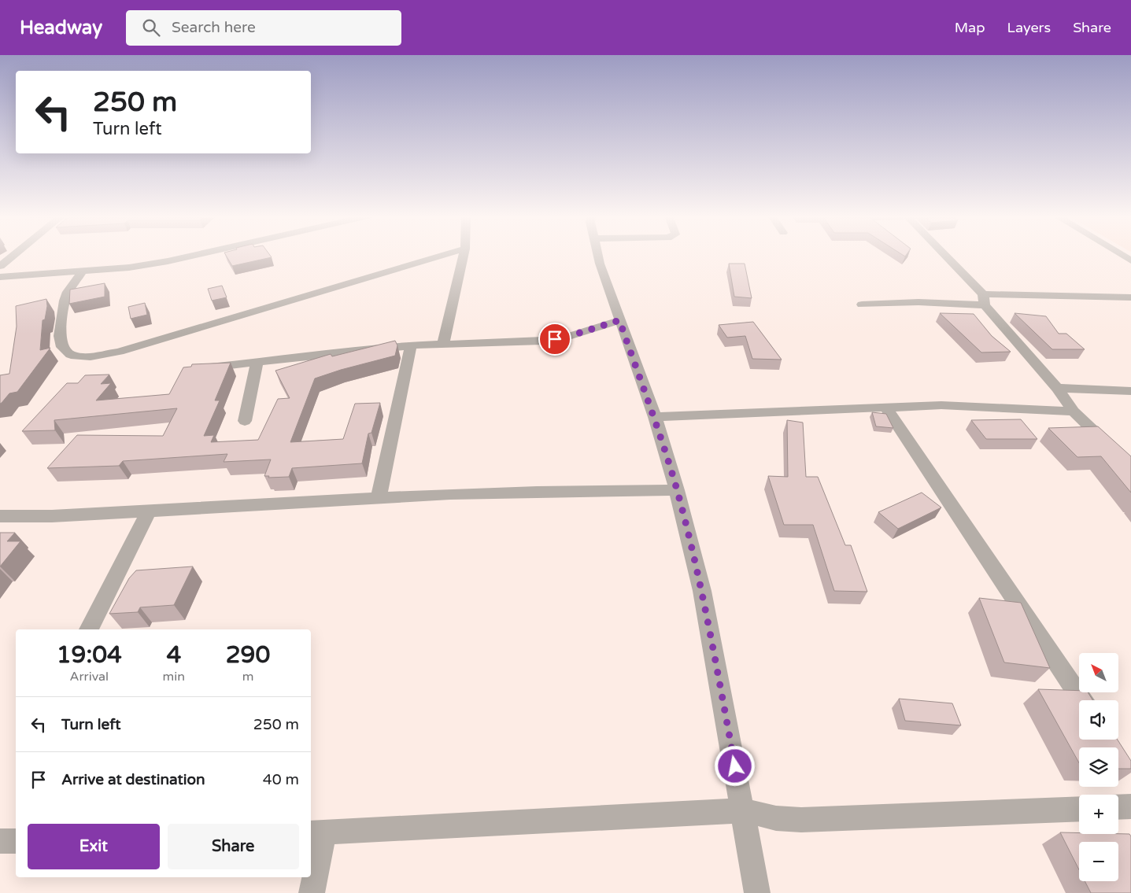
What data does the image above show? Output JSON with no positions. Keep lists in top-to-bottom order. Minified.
{"north":"top left","page":{"header":"Headway","search":"Search here","nav":["Map","Layers","Share"],"turn":["250 m","Turn left"],"eta":["19:04","Arrival","4","min","290","m"],"map_buttons":["+","−"],"list":[{"name":"Turn left","value":"250 m"},{"name":"Arrive at destination","value":"40 m"}],"buttons":["Exit","Share"]}}
